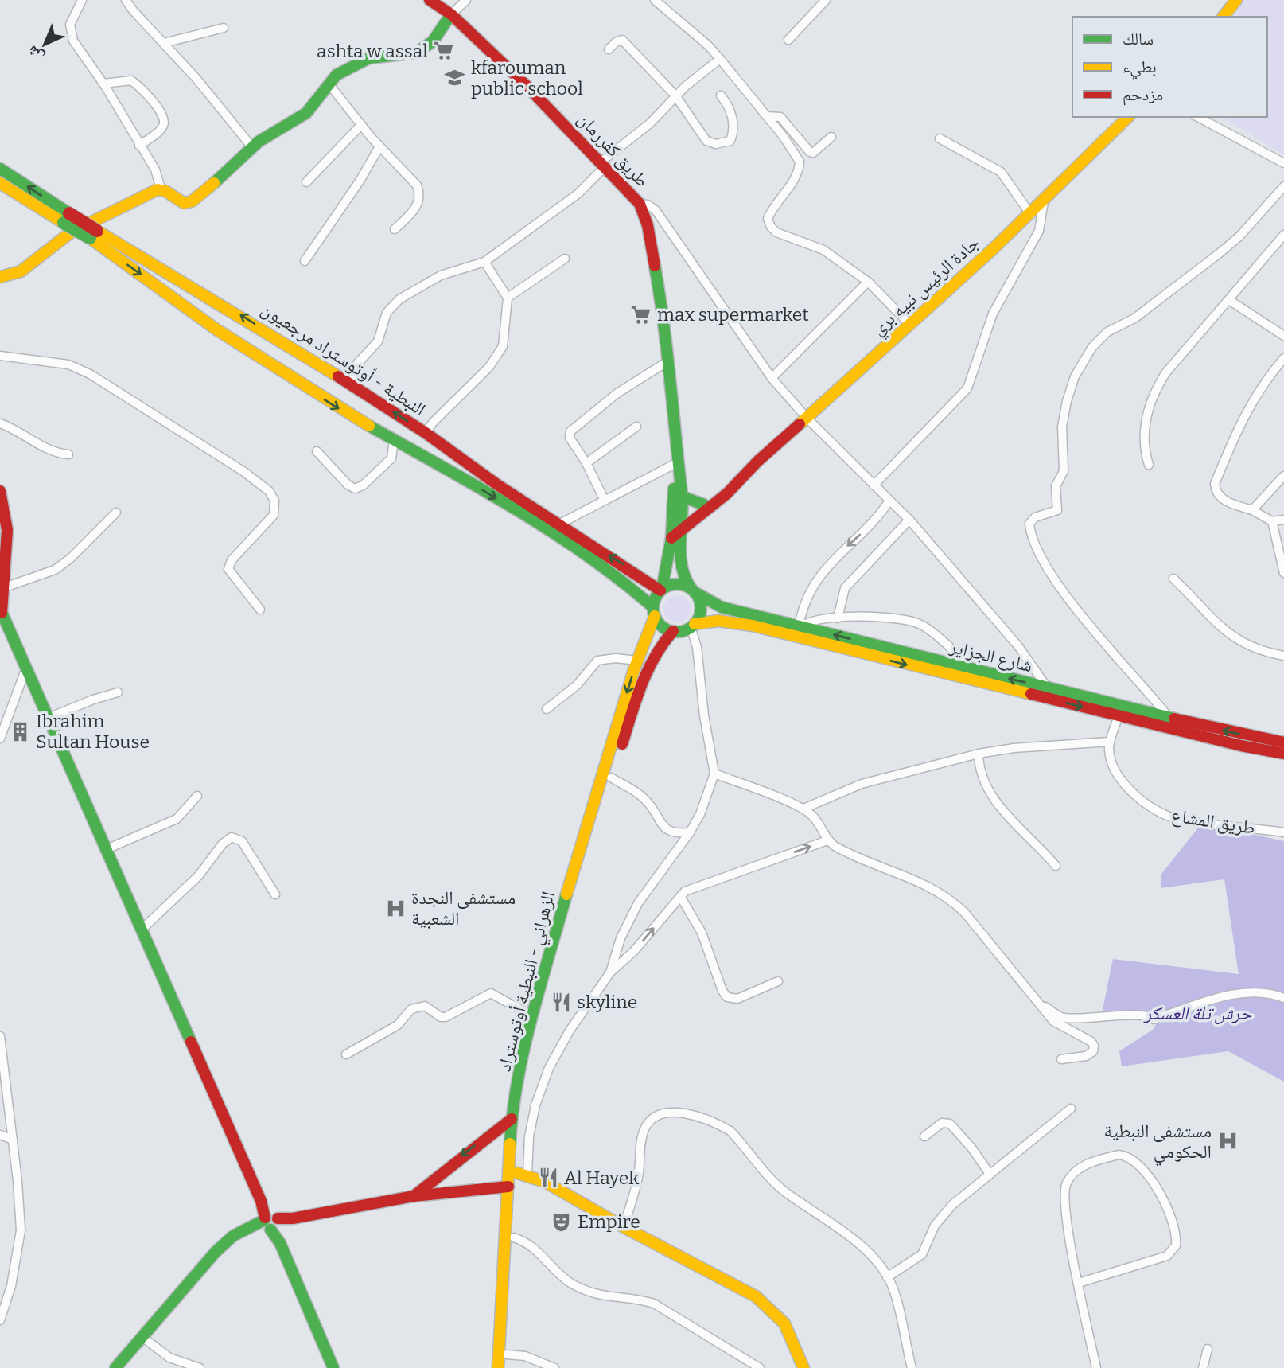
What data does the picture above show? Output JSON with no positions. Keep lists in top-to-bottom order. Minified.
{"streets":{"main road":["طريق كفررمان","جادة الرئيس نبيه بري","النبطية - أوتوستراد مرجعيون","شارع الجزاير","الزهراني - النبطية أوتوستراد"],"street":["طريق المشاع"]},"crossings":[["النبطية - أوتوستراد مرجعيون","شارع الجزاير"],["النبطية - أوتوستراد مرجعيون","الزهراني - النبطية أوتوستراد"],["شارع الجزاير","الزهراني - النبطية أوتوستراد"]],"parks":["حرش تلة العسكر"],"places":{"supermarket":["ashta w assal","max supermarket"],"school or university":["kfarouman public school"],"building":["Ibrahim Sultan House"],"hospital":["مستشفى النجدة الشعبية","مستشفى النبطية الحكومي"],"restaurant":["skyline","Al Hayek"],"theatre":["Empire"]},"legend":["سالك","بطيء","مزدحم"],"north":"bottom left"}
